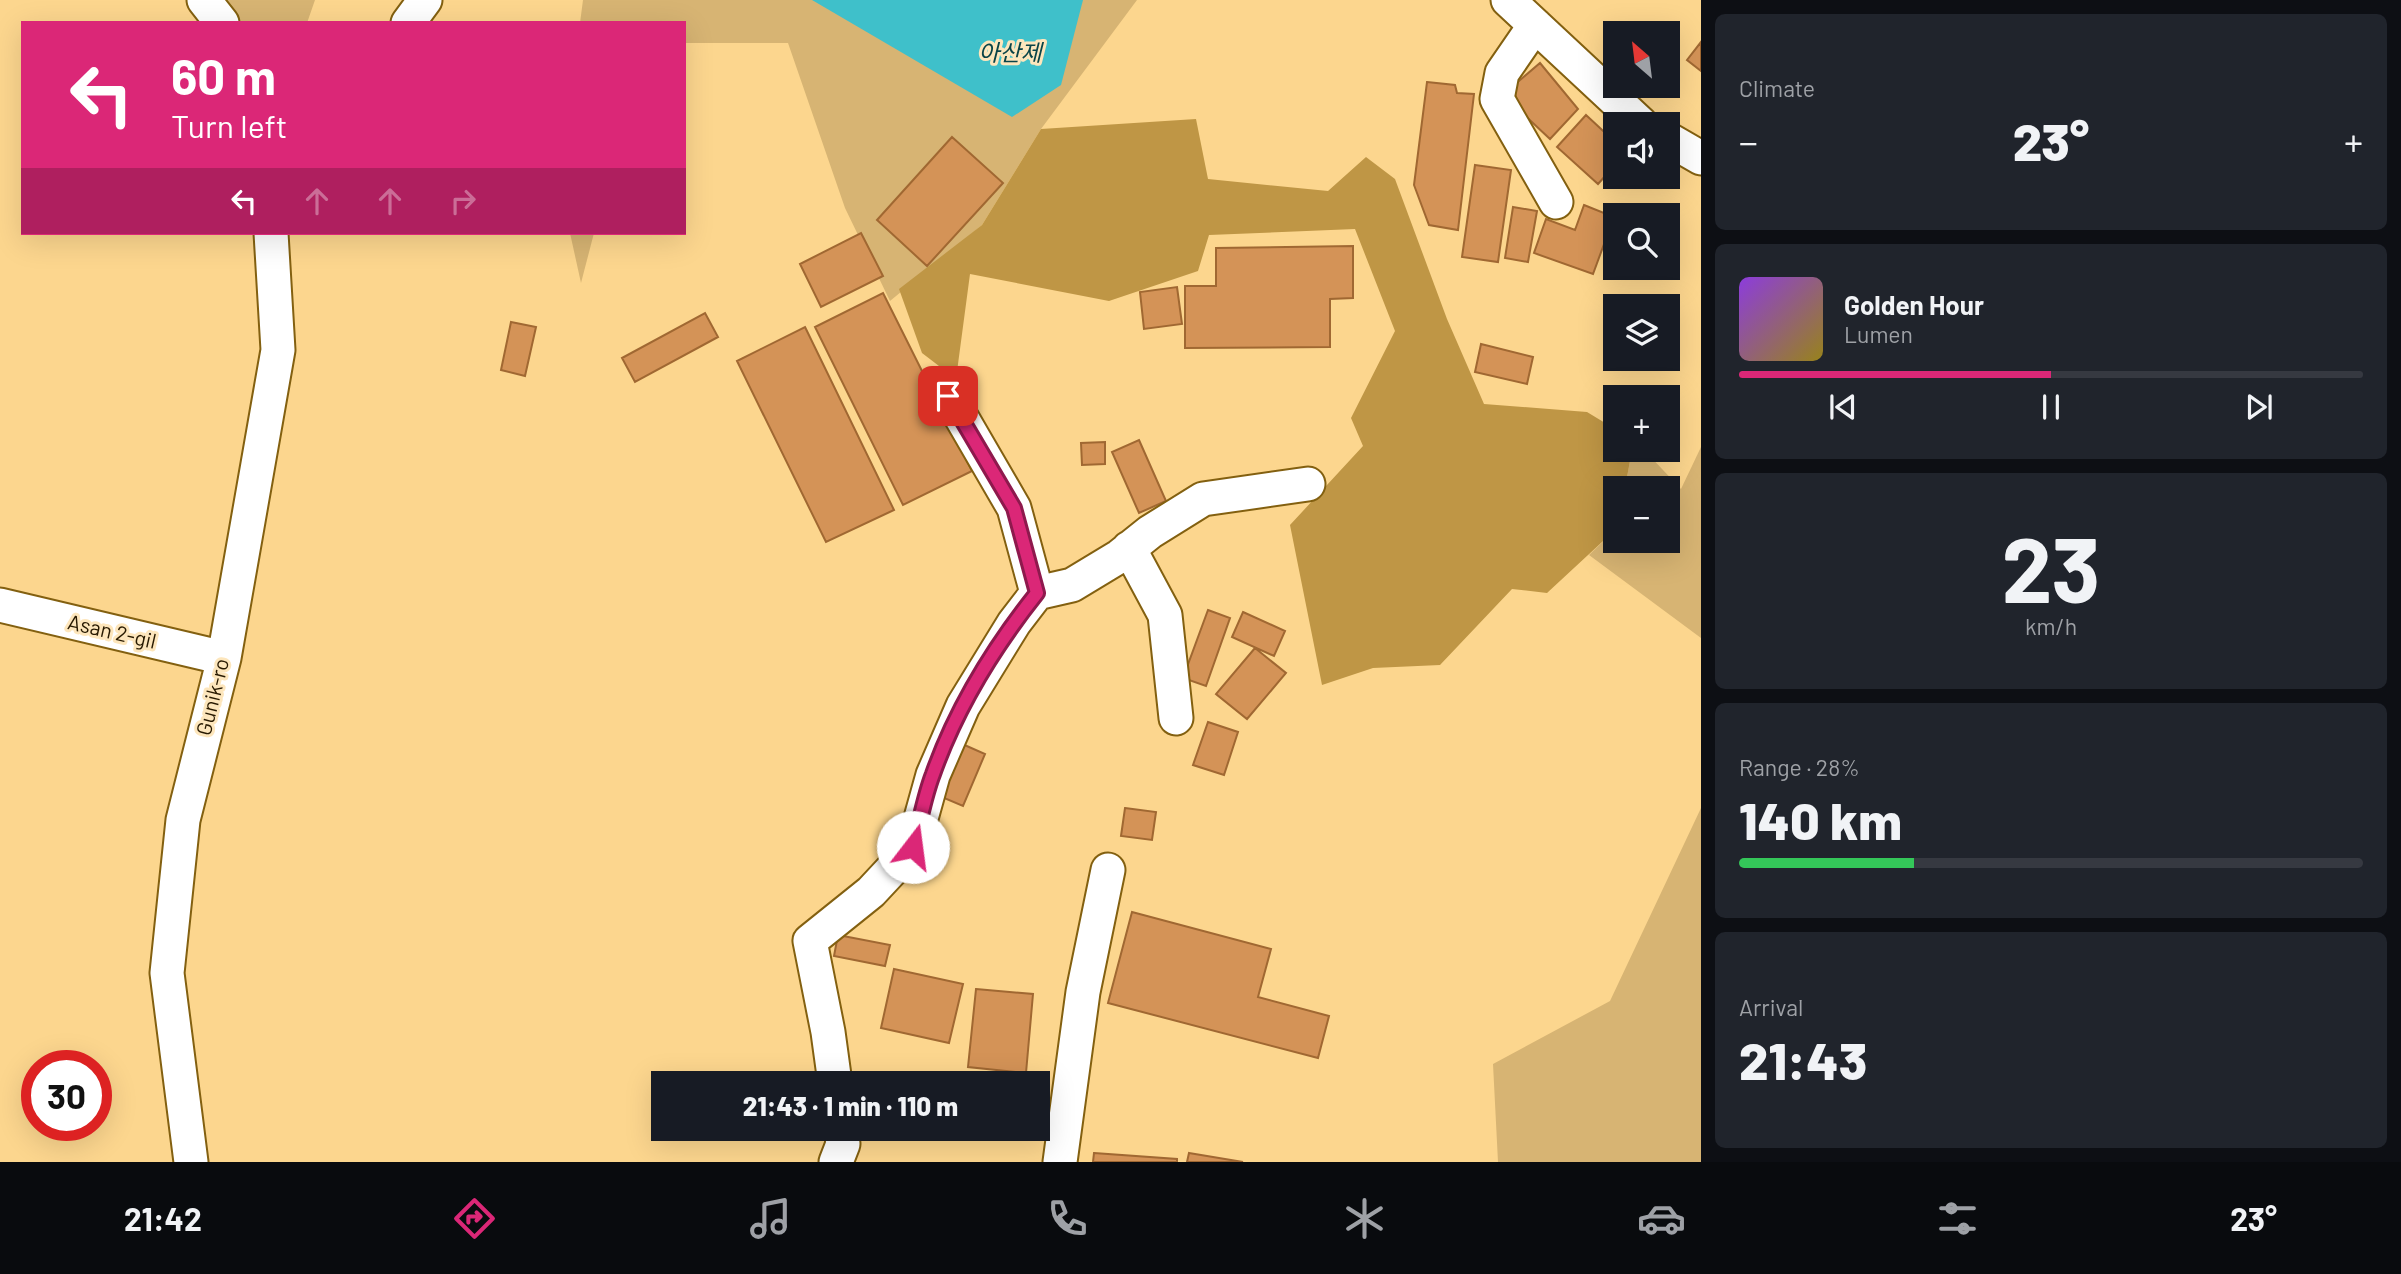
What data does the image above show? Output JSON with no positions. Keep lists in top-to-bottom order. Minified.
{"streets":{"street":["Asan 2-gil","Gunik-ro"]},"crossings":[["Asan 2-gil","Gunik-ro"]],"water":["아산제"],"north":"top left","page":{"tile":["Climate",["23","km/h"],["Range · 28%","140 km"],["Arrival","21:43"]],"map_buttons":["+","−"],"turn":["60 m","Turn left"],"heat":["−","23°","+"],"song":["Golden Hour","Lumen"],"limit":"30","trip":"21:43 · 1 min · 110 m","tabs":["21:42","23°"]}}
